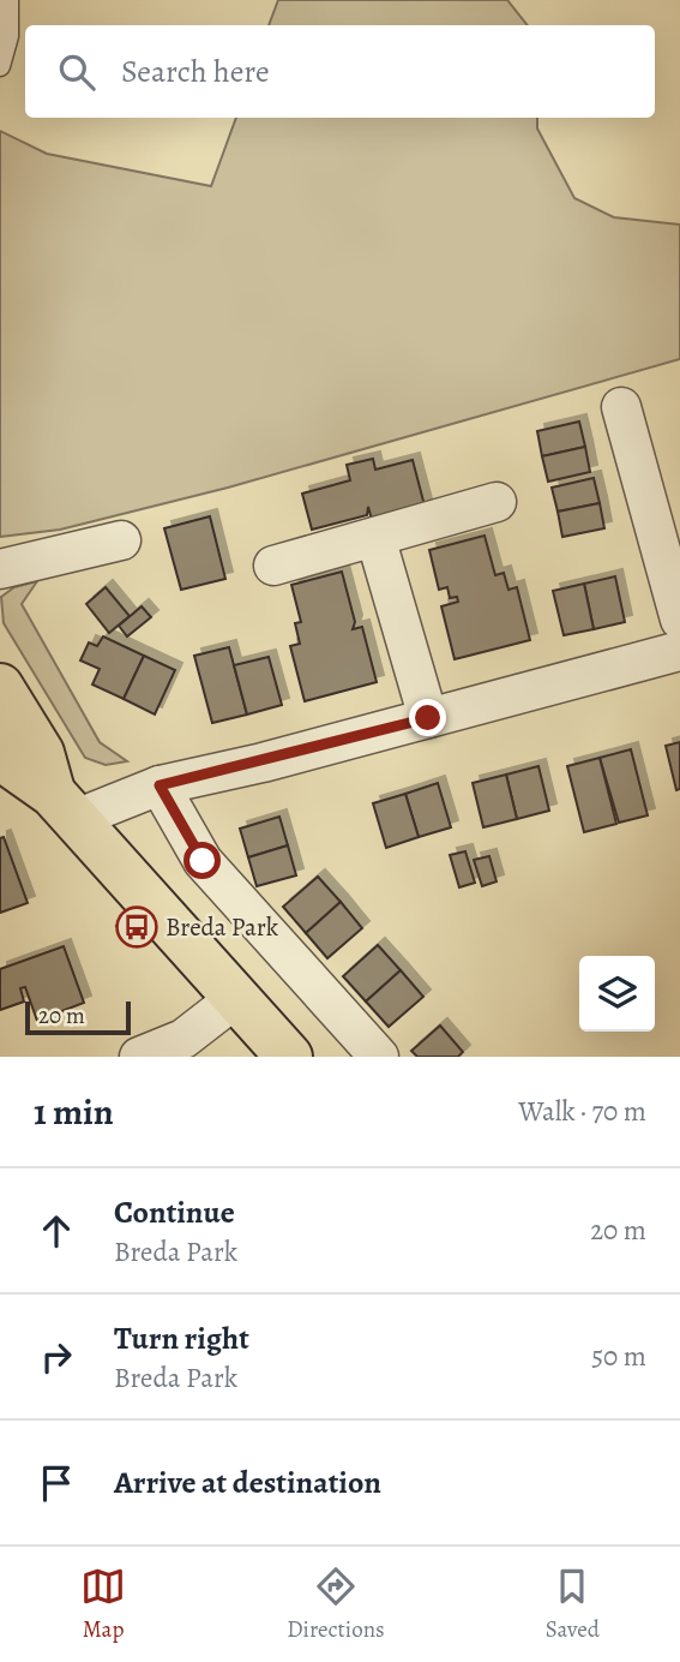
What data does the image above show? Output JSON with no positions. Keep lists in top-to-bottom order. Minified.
{"places":{"bus stop":["Breda Park"]},"scale_bar":"20 m","page":{"search":"Search here","scale":"20 m","heading":["1 min","Walk · 70 m"],"list":[["Continue","Breda Park","20 m"],["Turn right","Breda Park","50 m"],"Arrive at destination"],"nav":["Map","Directions","Saved"]}}
